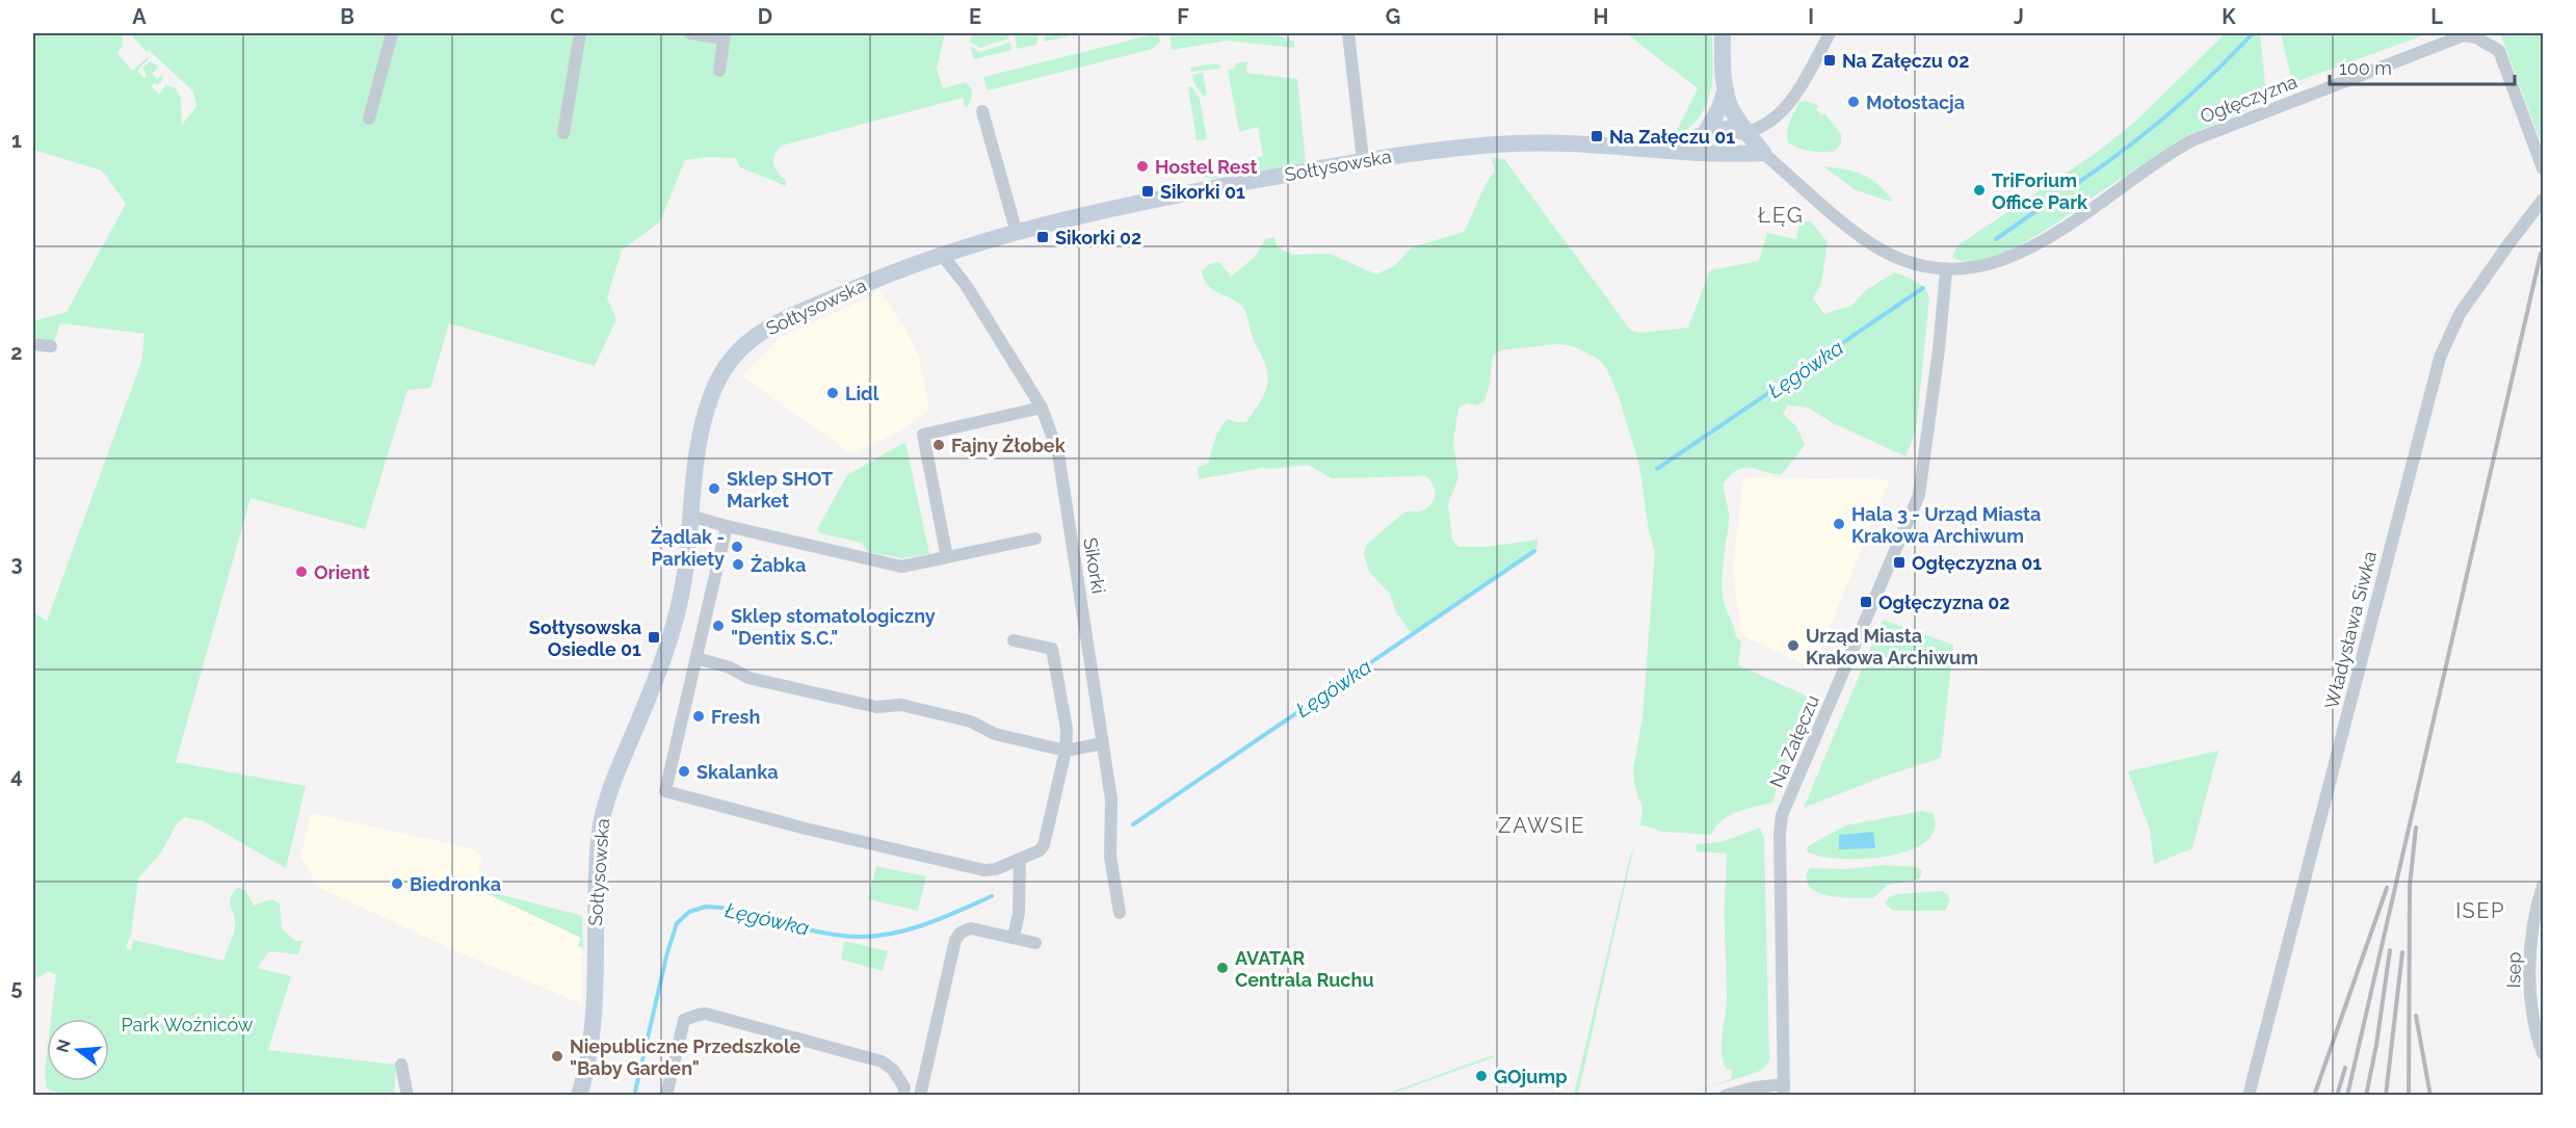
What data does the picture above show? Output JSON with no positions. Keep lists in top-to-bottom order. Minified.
{"streets":{"street":["Ogłęczyzna","Sołtysowska","Sikorki","Władysława Siwka","Na Załęczu","Isep"]},"crossings":[["Ogłęczyzna","Na Załęczu"],["Sołtysowska","Sikorki"]],"districts":["ŁĘG","ZAWSIE","ISEP"],"water":["Łęgówka"],"parks":["Park Woźniców"],"places":{"transit":["Na Załęczu 02","Na Załęczu 01","Sikorki 01","Sikorki 02","Ogłęczyzna 01","Ogłęczyzna 02","Sołtysowska Osiedle 01"],"other":["Motostacja","Hostel Rest","TriForium Office Park","Lidl","Fajny Żłobek","Sklep SHOT Market","Hala 3 - Urząd Miasta Krakowa Archiwum","Żądlak - Parkiety","Żabka","Orient","Sklep stomatologiczny \"Dentix S.C.\"","Urząd Miasta Krakowa Archiwum","Fresh","Skalanka","Biedronka","AVATAR Centrala Ruchu","Niepubliczne Przedszkole \"Baby Garden\"","GOjump"]},"scale_bar":"100 m","north":"left","grid":{"columns":["A","B","C","D","E","F","G","H","I","J","K","L"],"rows":["1","2","3","4","5"]}}
